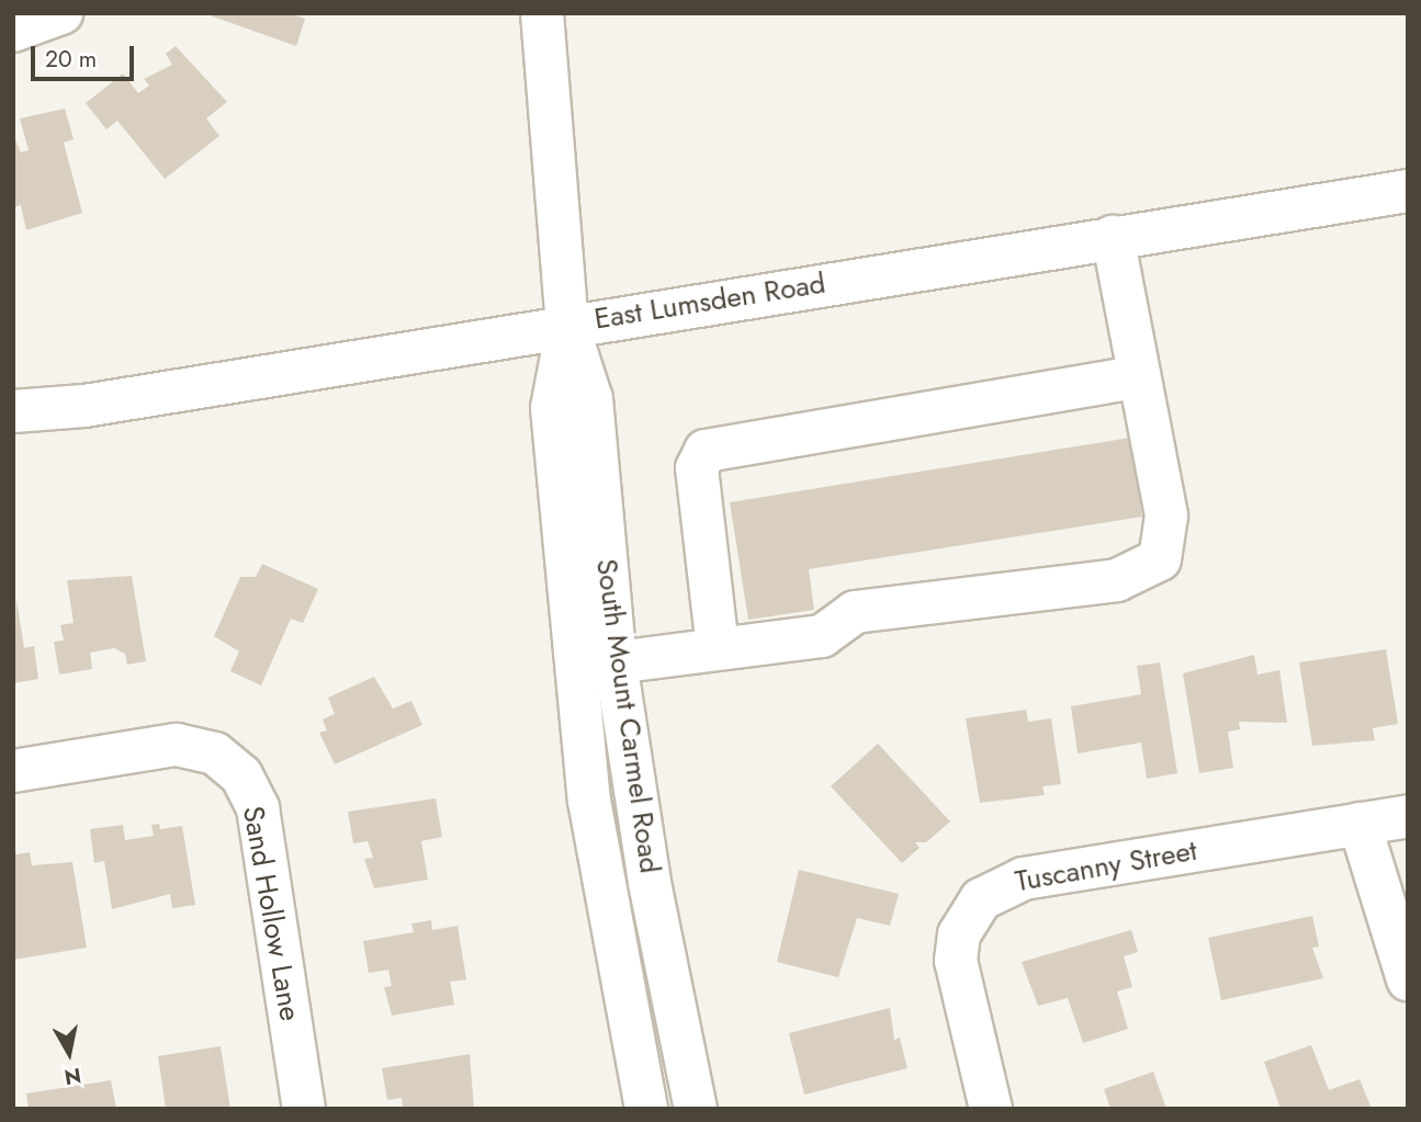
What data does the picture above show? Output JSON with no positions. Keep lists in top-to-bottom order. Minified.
{"streets":{"street":["East Lumsden Road","South Mount Carmel Road","Tuscanny Street","Sand Hollow Lane"]},"crossings":[["East Lumsden Road","South Mount Carmel Road"]],"scale_bar":"20 m","north":"bottom"}
